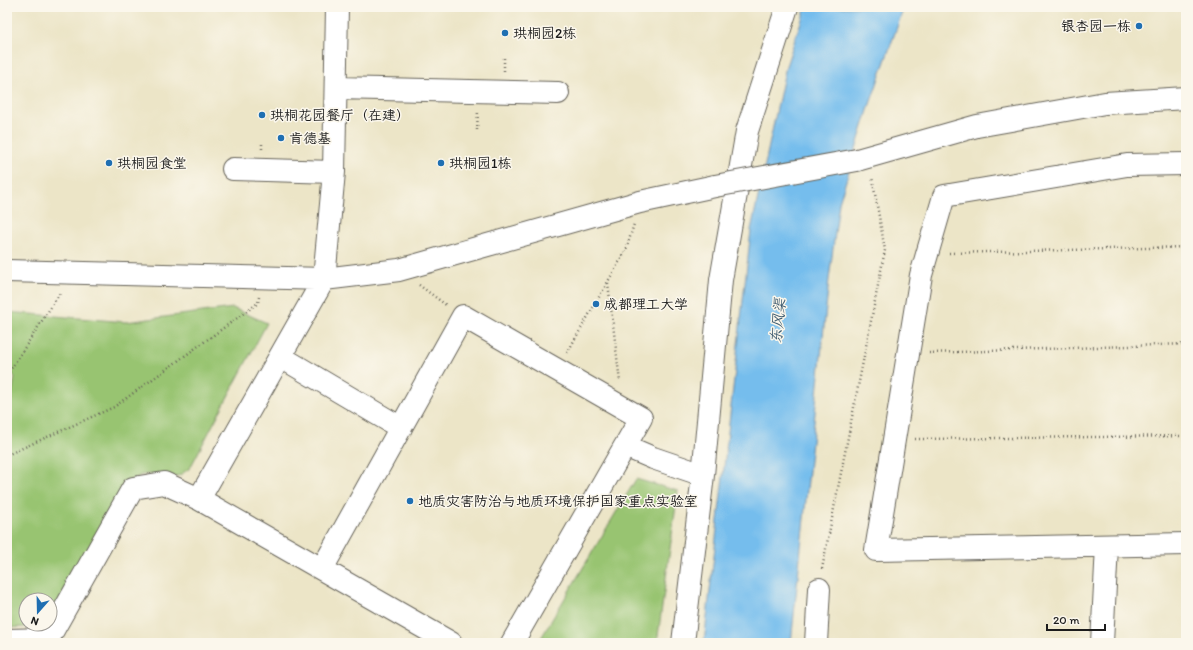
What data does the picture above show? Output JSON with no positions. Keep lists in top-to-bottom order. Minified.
{"water":["东风渠"],"places":["银杏园一栋","珙桐园2栋","珙桐花园餐厅（在建）","肯德基","珙桐园食堂","珙桐园1栋","成都理工大学","地质灾害防治与地质环境保护国家重点实验室"],"scale_bar":"20 m","north":"bottom"}
